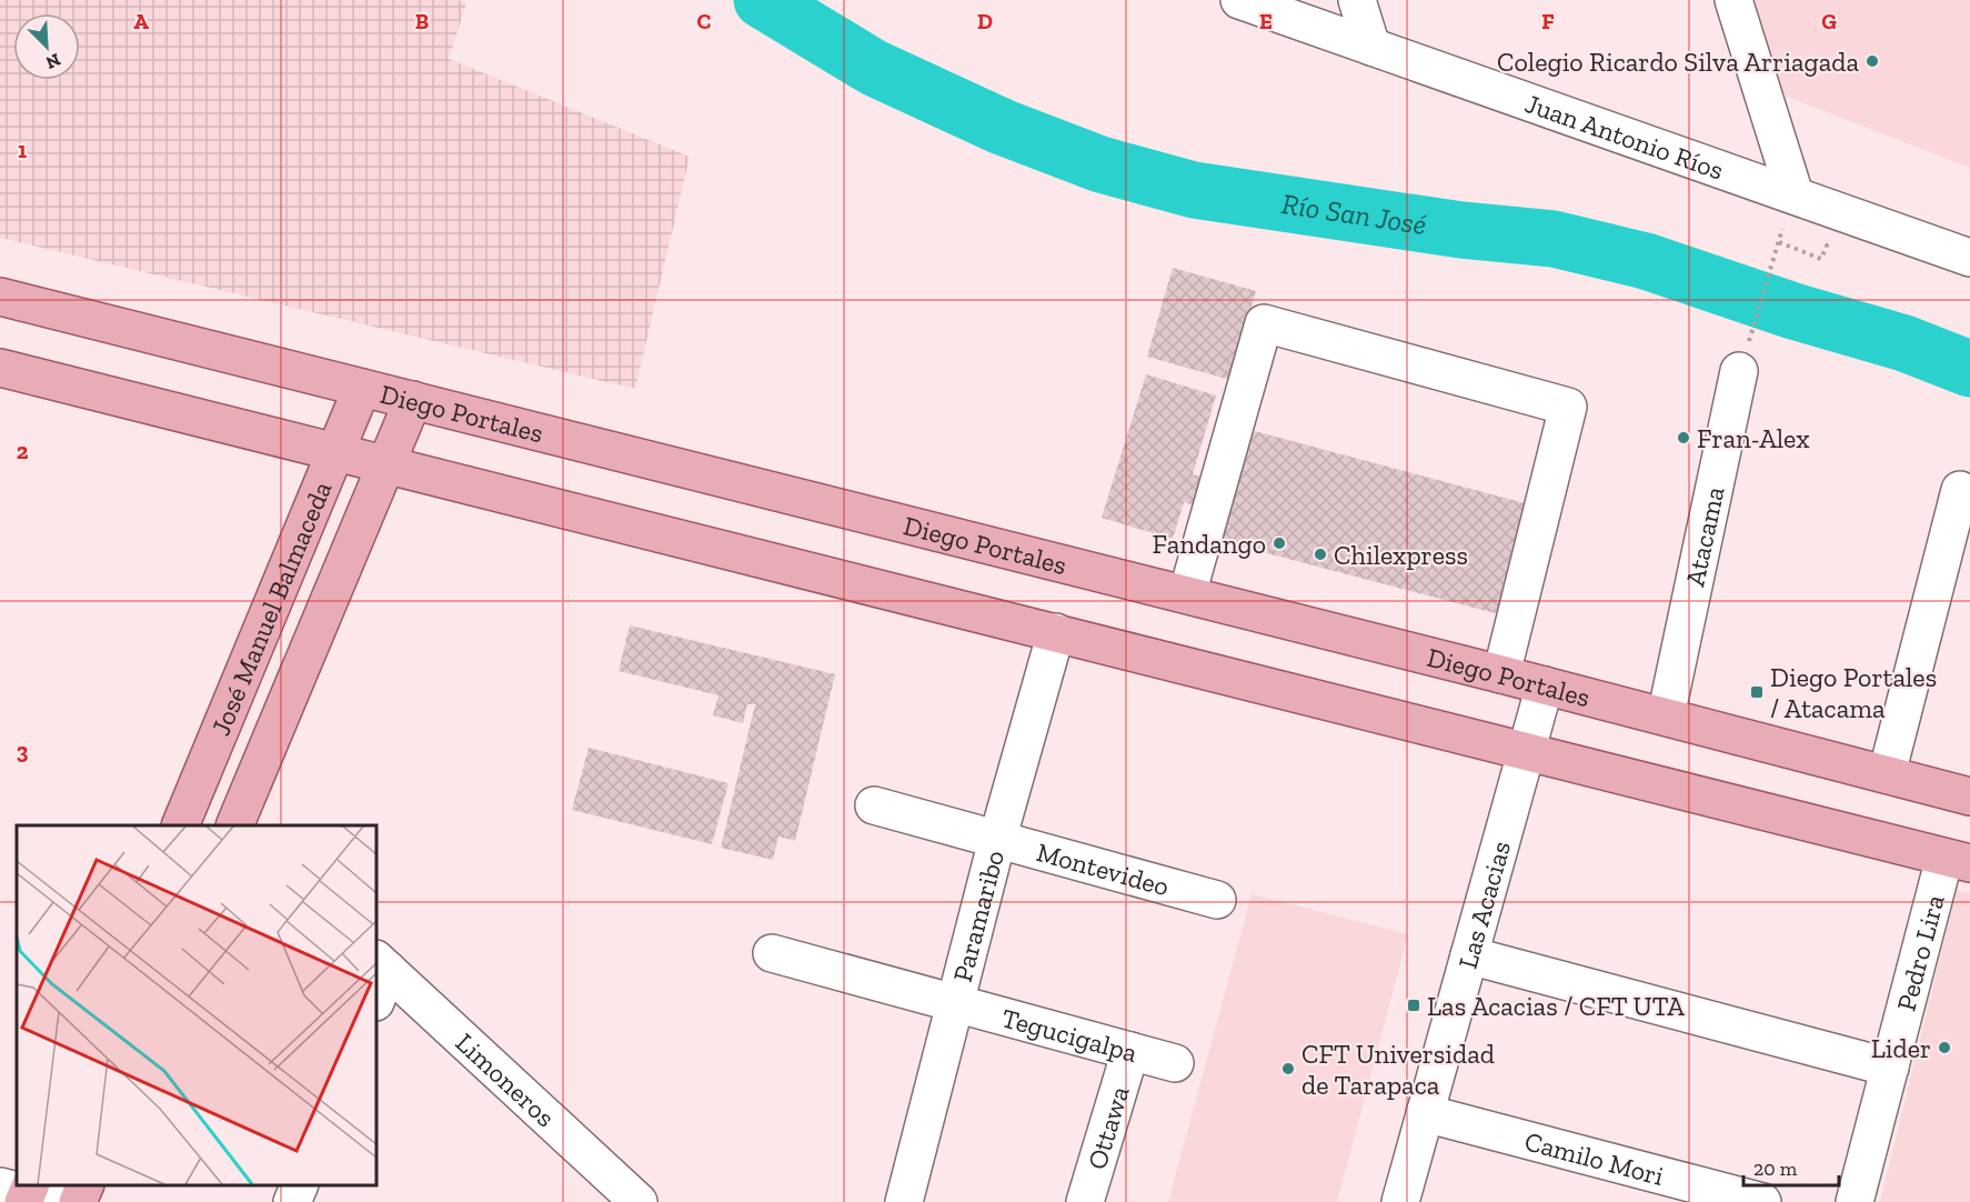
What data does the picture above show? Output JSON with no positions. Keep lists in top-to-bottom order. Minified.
{"streets":{"main road":["Diego Portales","José Manuel Balmaceda"],"street":["Juan Antonio Ríos","Atacama","Montevideo","Las Acacias","Paramaribo","Pedro Lira","Tegucigalpa","Limoneros","Ottawa","Camilo Mori"]},"crossings":[["Diego Portales","Atacama"],["Diego Portales","José Manuel Balmaceda"],["Diego Portales","Las Acacias"],["Montevideo","Paramaribo"],["Las Acacias","Camilo Mori"],["Paramaribo","Tegucigalpa"],["Tegucigalpa","Ottawa"]],"water":["Río San José"],"places":{"other":["Colegio Ricardo Silva Arriagada","Fran-Alex","Fandango","Chilexpress","Lider","CFT Universidad de Tarapaca"],"transit":["Diego Portales / Atacama","Las Acacias / CFT UTA"]},"scale_bar":"20 m","north":"bottom right","grid":{"columns":["A","B","C","D","E","F","G"],"rows":["1","2","3"]}}
